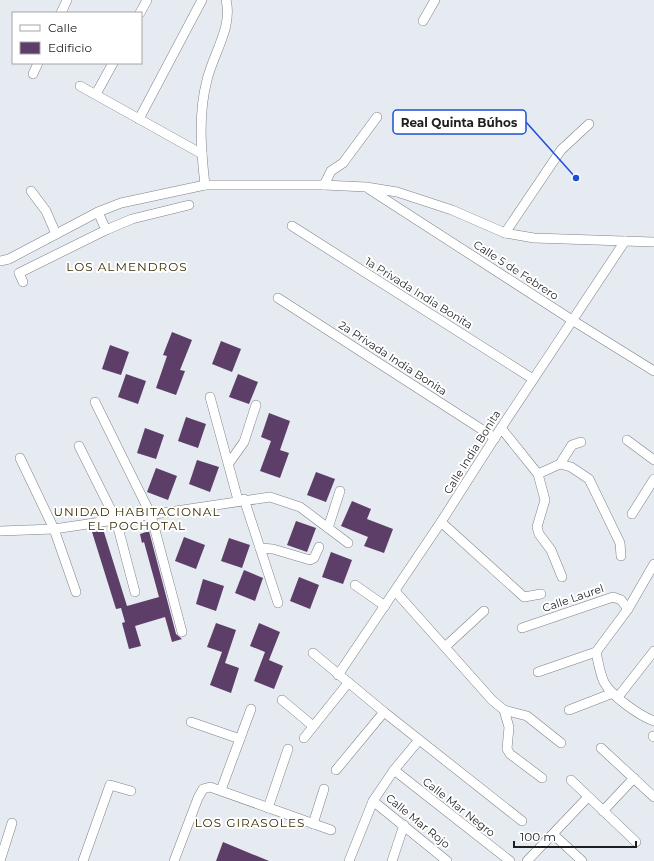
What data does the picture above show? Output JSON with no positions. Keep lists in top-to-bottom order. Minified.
{"streets":{"street":["Calle 5 de Febrero","1a Privada India Bonita","2a Privada India Bonita","Calle India Bonita","Calle Laurel","Calle Mar Negro","Calle Mar Rojo"]},"crossings":[["Calle 5 de Febrero","Calle India Bonita"],["1a Privada India Bonita","Calle India Bonita"],["2a Privada India Bonita","Calle India Bonita"]],"districts":["LOS ALMENDROS","UNIDAD HABITACIONAL EL POCHOTAL","LOS GIRASOLES"],"places":["Real Quinta Búhos"],"legend":["Calle","Edificio"],"scale_bar":"100 m"}
